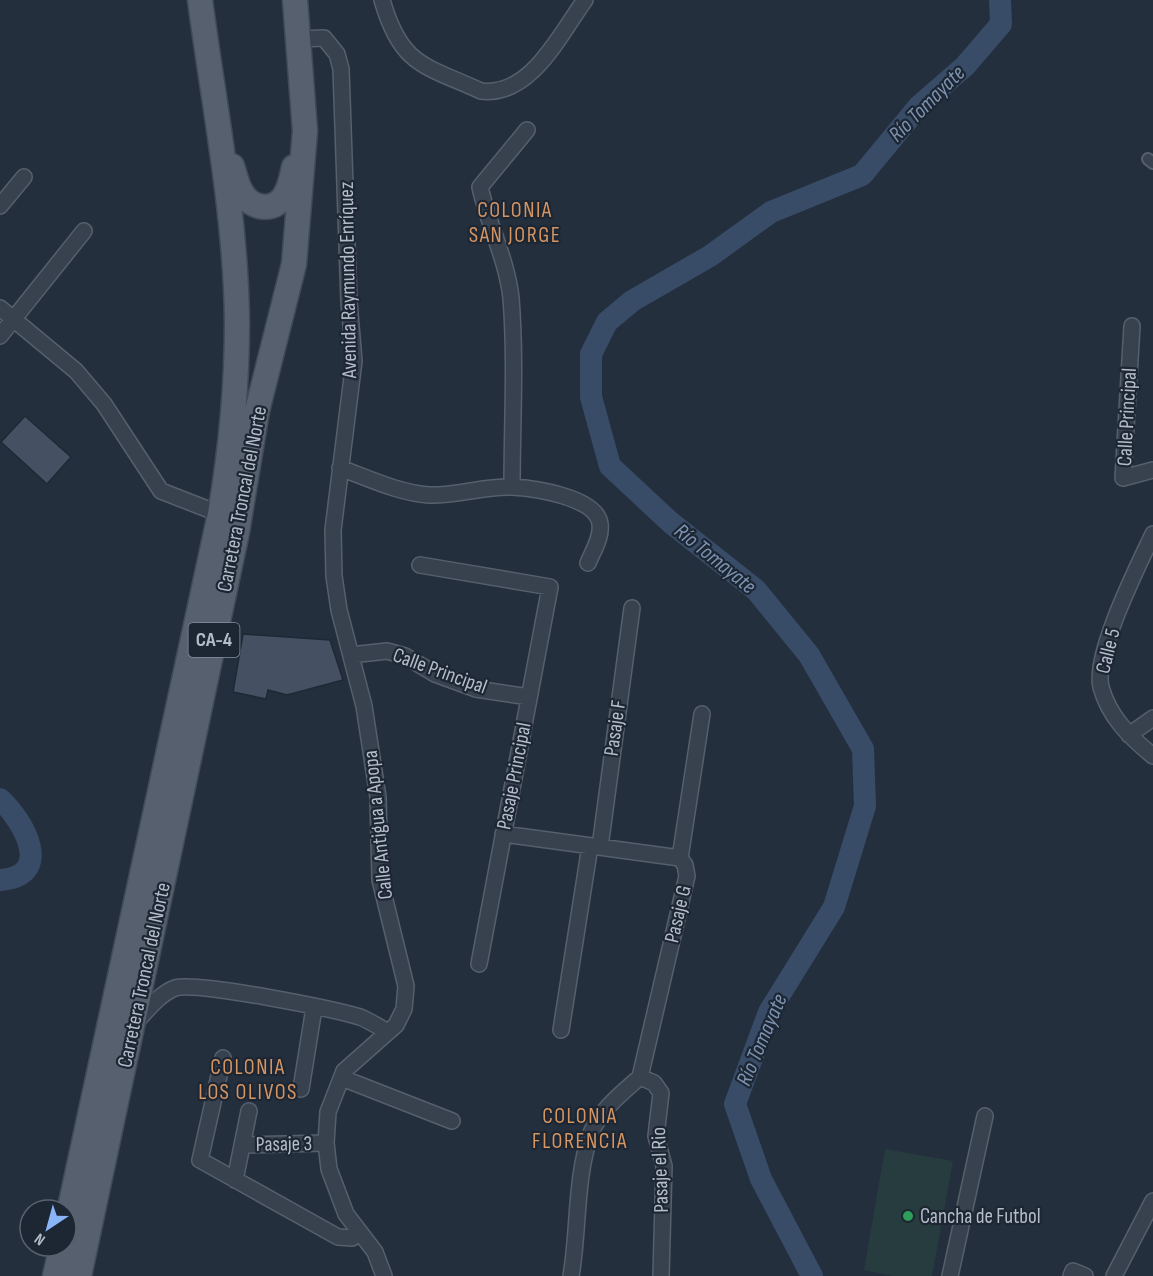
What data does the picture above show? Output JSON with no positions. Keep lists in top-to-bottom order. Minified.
{"streets":{"main road":["Carretera Troncal del Norte","CA-4"],"street":["Avenida Raymundo Enríquez","Calle Principal","Calle 5","Pasaje F","Pasaje Principal","Calle Antigua a Apopa","Pasaje G","Pasaje 3","Pasaje el Rio"]},"crossings":[["Avenida Raymundo Enríquez","Calle Principal"],["Avenida Raymundo Enríquez","Carretera Troncal del Norte"],["Avenida Raymundo Enríquez","Calle Antigua a Apopa"],["Calle Principal","Pasaje Principal"],["Calle Principal","Calle Antigua a Apopa"],["Calle Antigua a Apopa","Pasaje 3"],["Pasaje G","Pasaje el Rio"]],"districts":["COLONIA SAN JORGE","COLONIA LOS OLIVOS","COLONIA FLORENCIA"],"water":["Río Tomayate"],"places":["Cancha de Futbol"],"north":"bottom left"}
